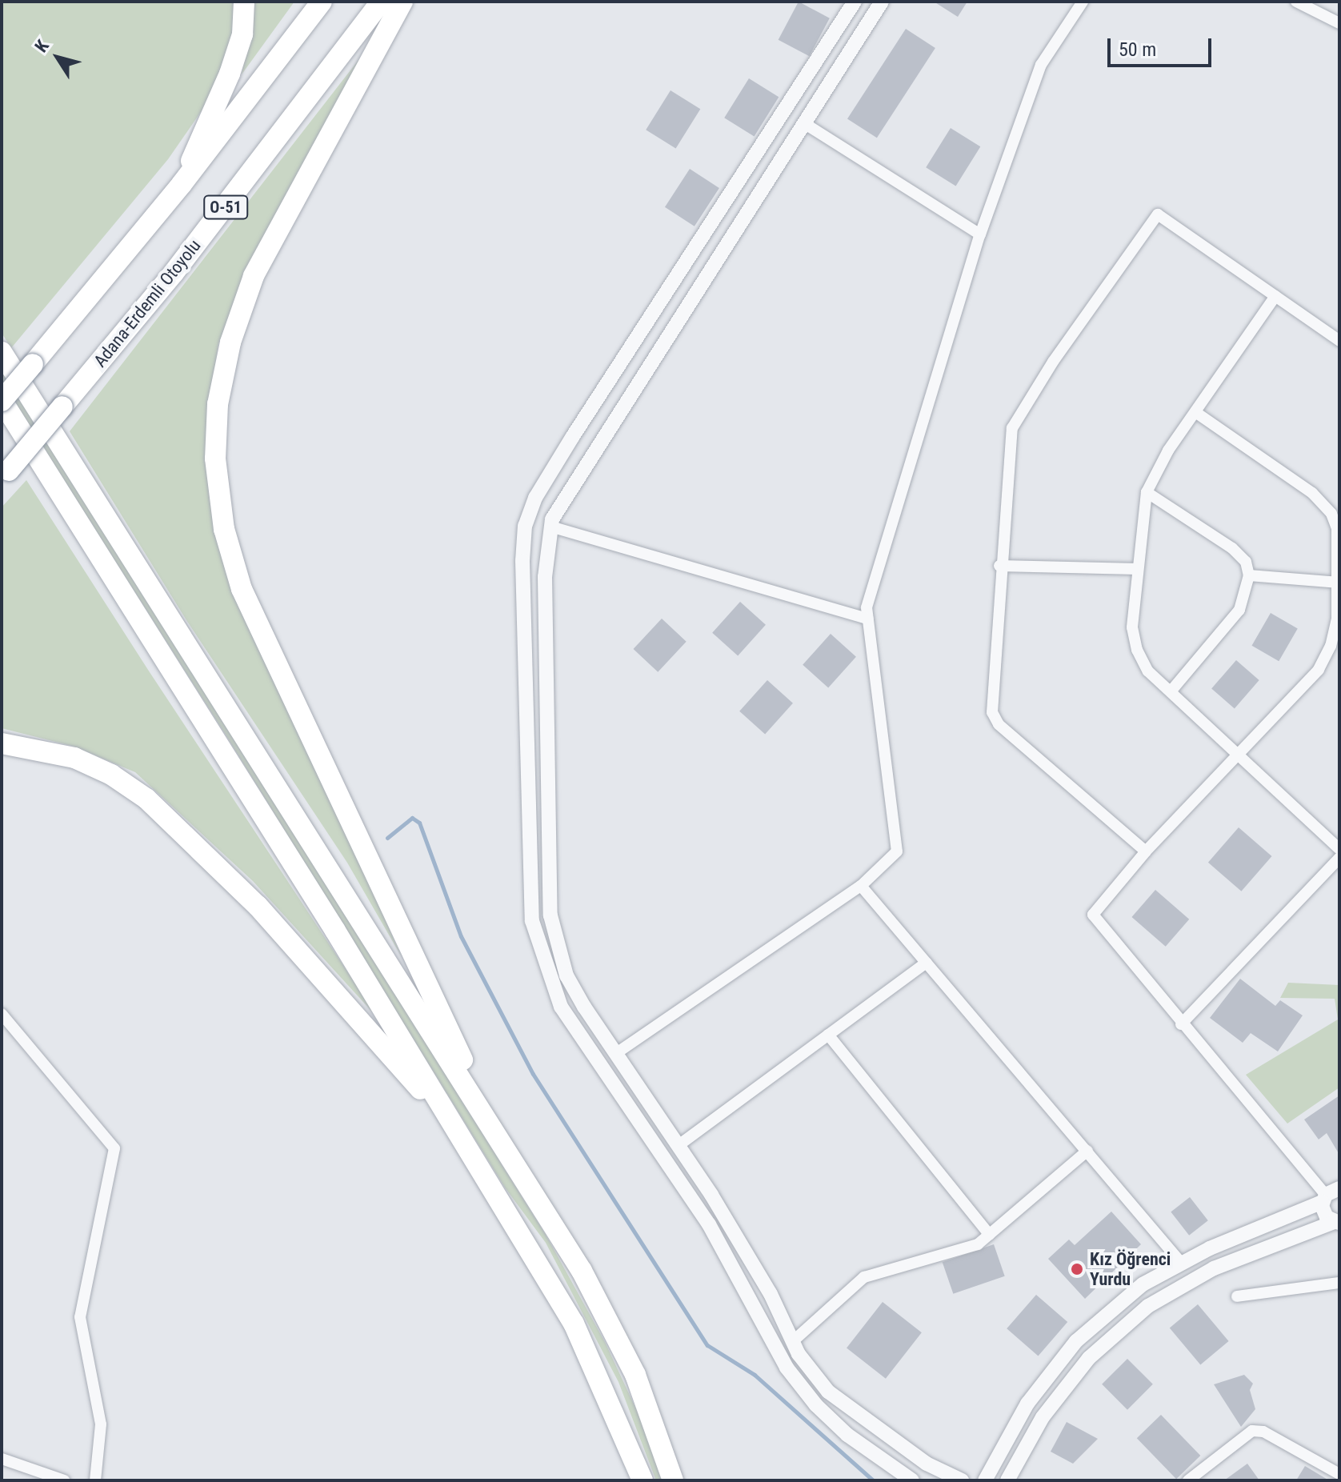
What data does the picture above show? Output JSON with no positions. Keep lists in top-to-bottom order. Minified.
{"streets":{"highway":["O-51","Adana-Erdemli Otoyolu"]},"places":["Kız Öğrenci Yurdu"],"scale_bar":"50 m","north":"top left"}
